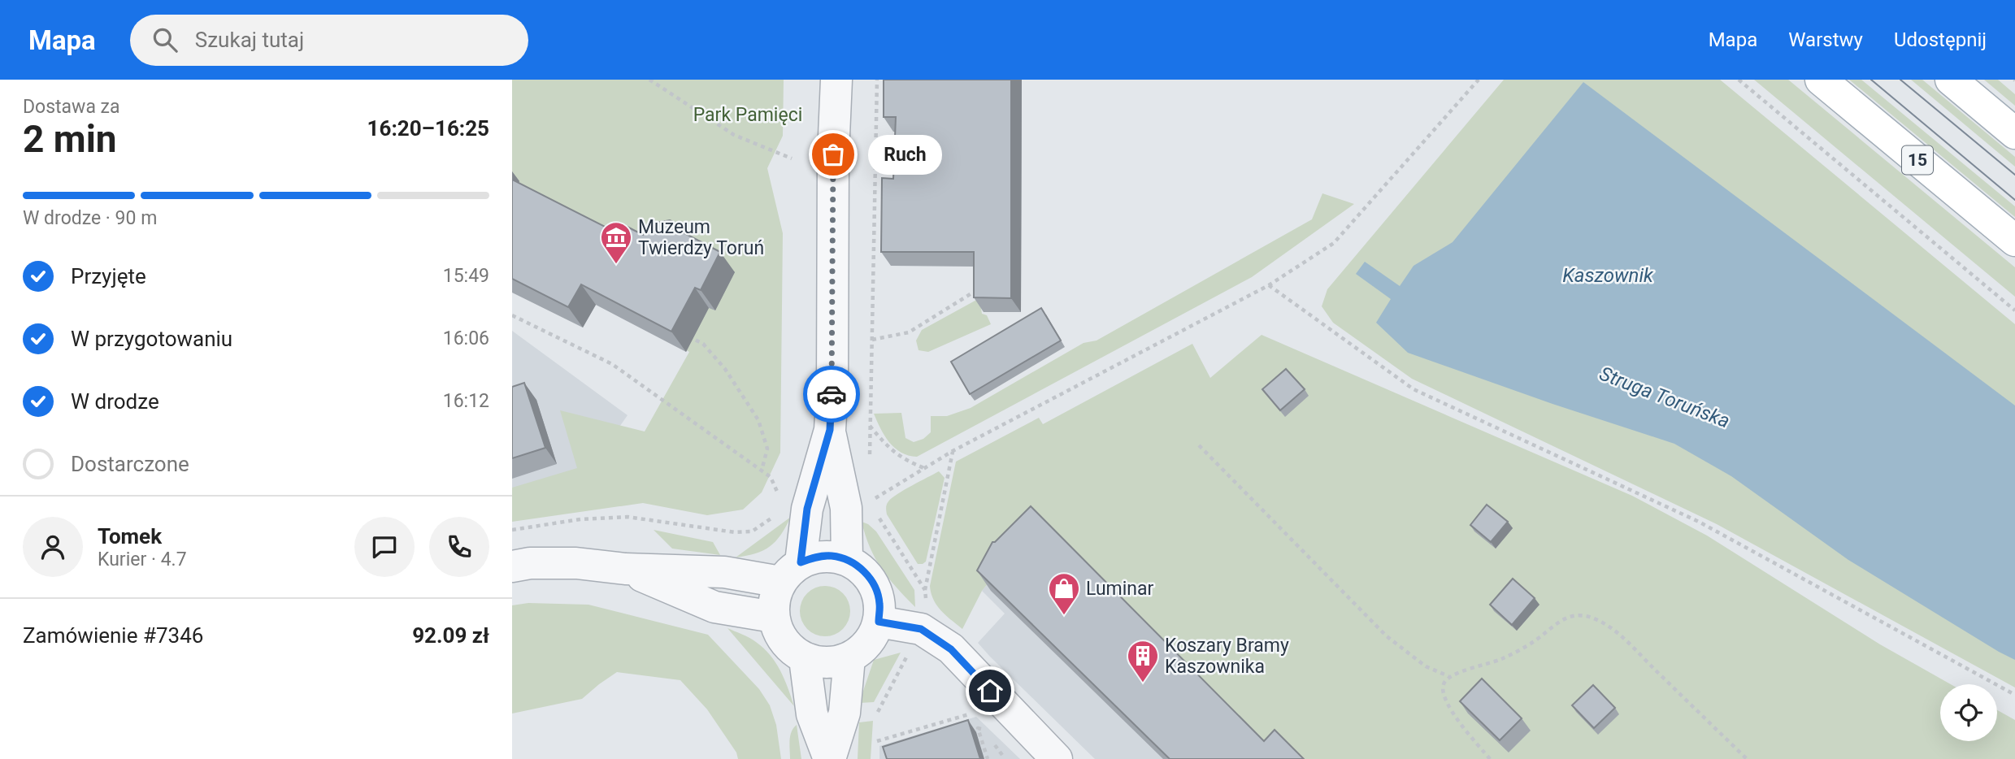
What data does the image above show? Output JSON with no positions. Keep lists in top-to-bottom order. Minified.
{"streets":{"main road":["15"]},"water":["Kaszownik","Struga Toruńska"],"parks":["Park Pamięci"],"places":{"other":["Ruch"],"museum":["Muzeum Twierdzy Toruń"],"shop":["Luminar"],"building":["Koszary Bramy Kaszownika"]},"page":{"header":"Mapa","search":"Szukaj tutaj","nav":["Mapa","Warstwy","Udostępnij"],"heading":["2 min","Dostawa za","16:20–16:25"],"panel":["Tomek","Kurier · 4.7","Zamówienie #7346","92.09 zł"],"bubble":"Ruch","bar":"W drodze · 90 m","list":[["Przyjęte","15:49"],["W przygotowaniu","16:06"],["W drodze","16:12"],"Dostarczone"]}}
